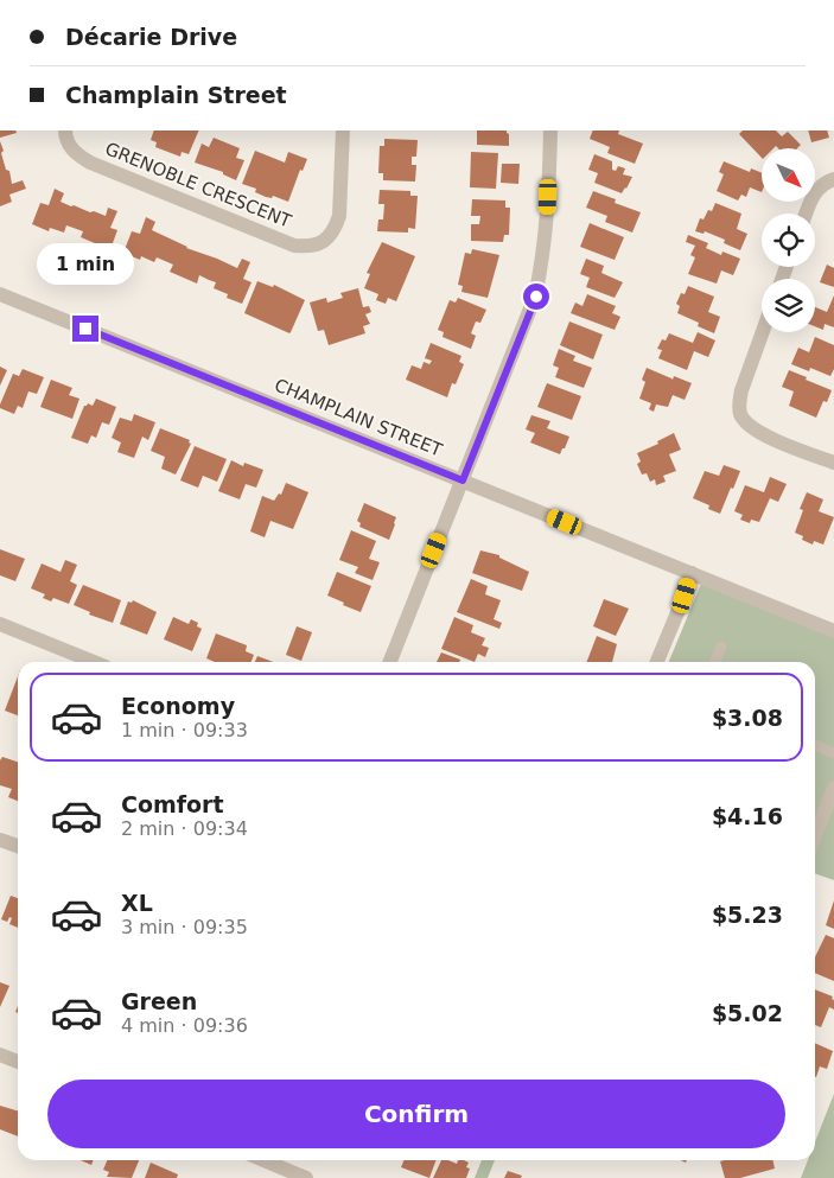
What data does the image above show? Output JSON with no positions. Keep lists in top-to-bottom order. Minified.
{"streets":{"street":["GRENOBLE CRESCENT","CHAMPLAIN STREET"]},"north":"bottom right","page":{"banner":["Décarie Drive","Champlain Street"],"bubble":"1 min","list":[{"name":"Economy","note":"1 min · 09:33","value":"$3.08"},{"name":"Comfort","note":"2 min · 09:34","value":"$4.16"},{"name":"XL","note":"3 min · 09:35","value":"$5.23"},{"name":"Green","note":"4 min · 09:36","value":"$5.02"}],"buttons":"Confirm"}}
